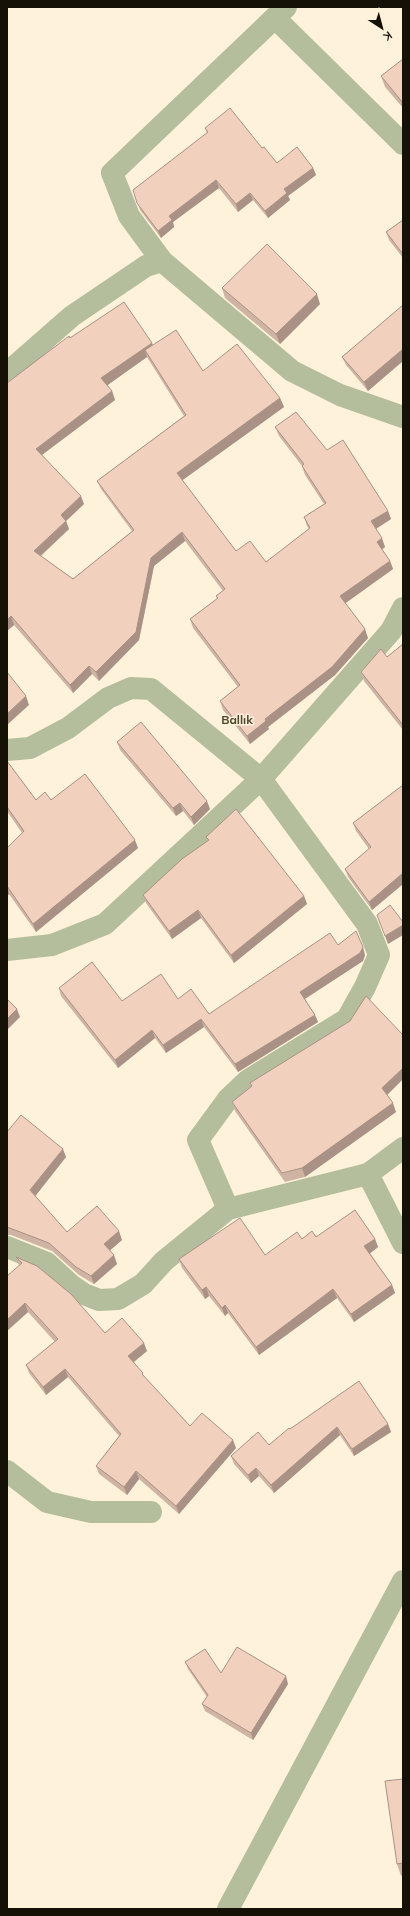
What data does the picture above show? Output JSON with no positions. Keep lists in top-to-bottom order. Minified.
{"districts":["Ballık"],"north":"bottom right"}
